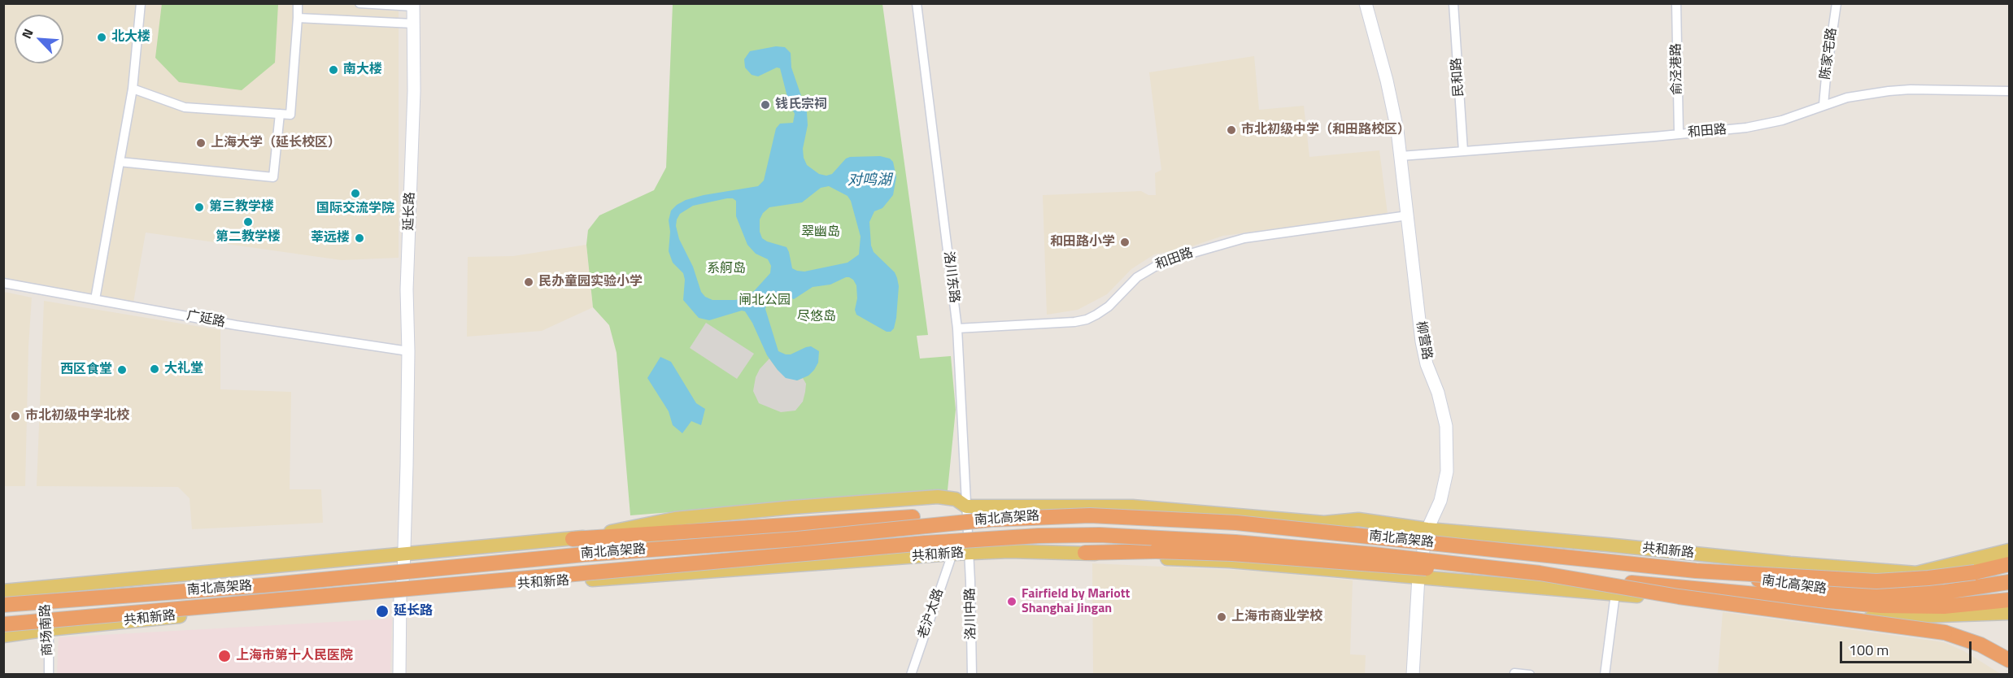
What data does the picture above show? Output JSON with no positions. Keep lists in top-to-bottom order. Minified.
{"streets":{"highway":["南北高架路"],"main road":["共和新路"],"street":["陈家宅路","俞泾港路","民和路","和田路","延长路","洛川东路","广延路","柳营路","老沪太路","洛川中路","商场南路"]},"crossings":[["陈家宅路","和田路"],["俞泾港路","和田路"],["民和路","和田路"],["和田路","洛川东路"],["和田路","柳营路"],["延长路","广延路"],["延长路","共和新路"],["洛川东路","共和新路"],["洛川东路","洛川中路"],["柳营路","共和新路"],["共和新路","老沪太路"],["共和新路","洛川中路"],["共和新路","商场南路"]],"water":["对鸣湖"],"parks":["翠幽岛","系舸岛","闸北公园","尽悠岛"],"places":["北大楼","南大楼","钱氏宗祠","市北初级中学（和田路校区）","上海大学（延长校区）","国际交流学院","第三教学楼","第二教学楼","莘远楼","和田路小学","民办童园实验小学","大礼堂","西区食堂","市北初级中学北校","Fairfield by Mariott Shanghai Jingan","延长路","上海市商业学校","上海市第十人民医院"],"scale_bar":"100 m","north":"top left"}
